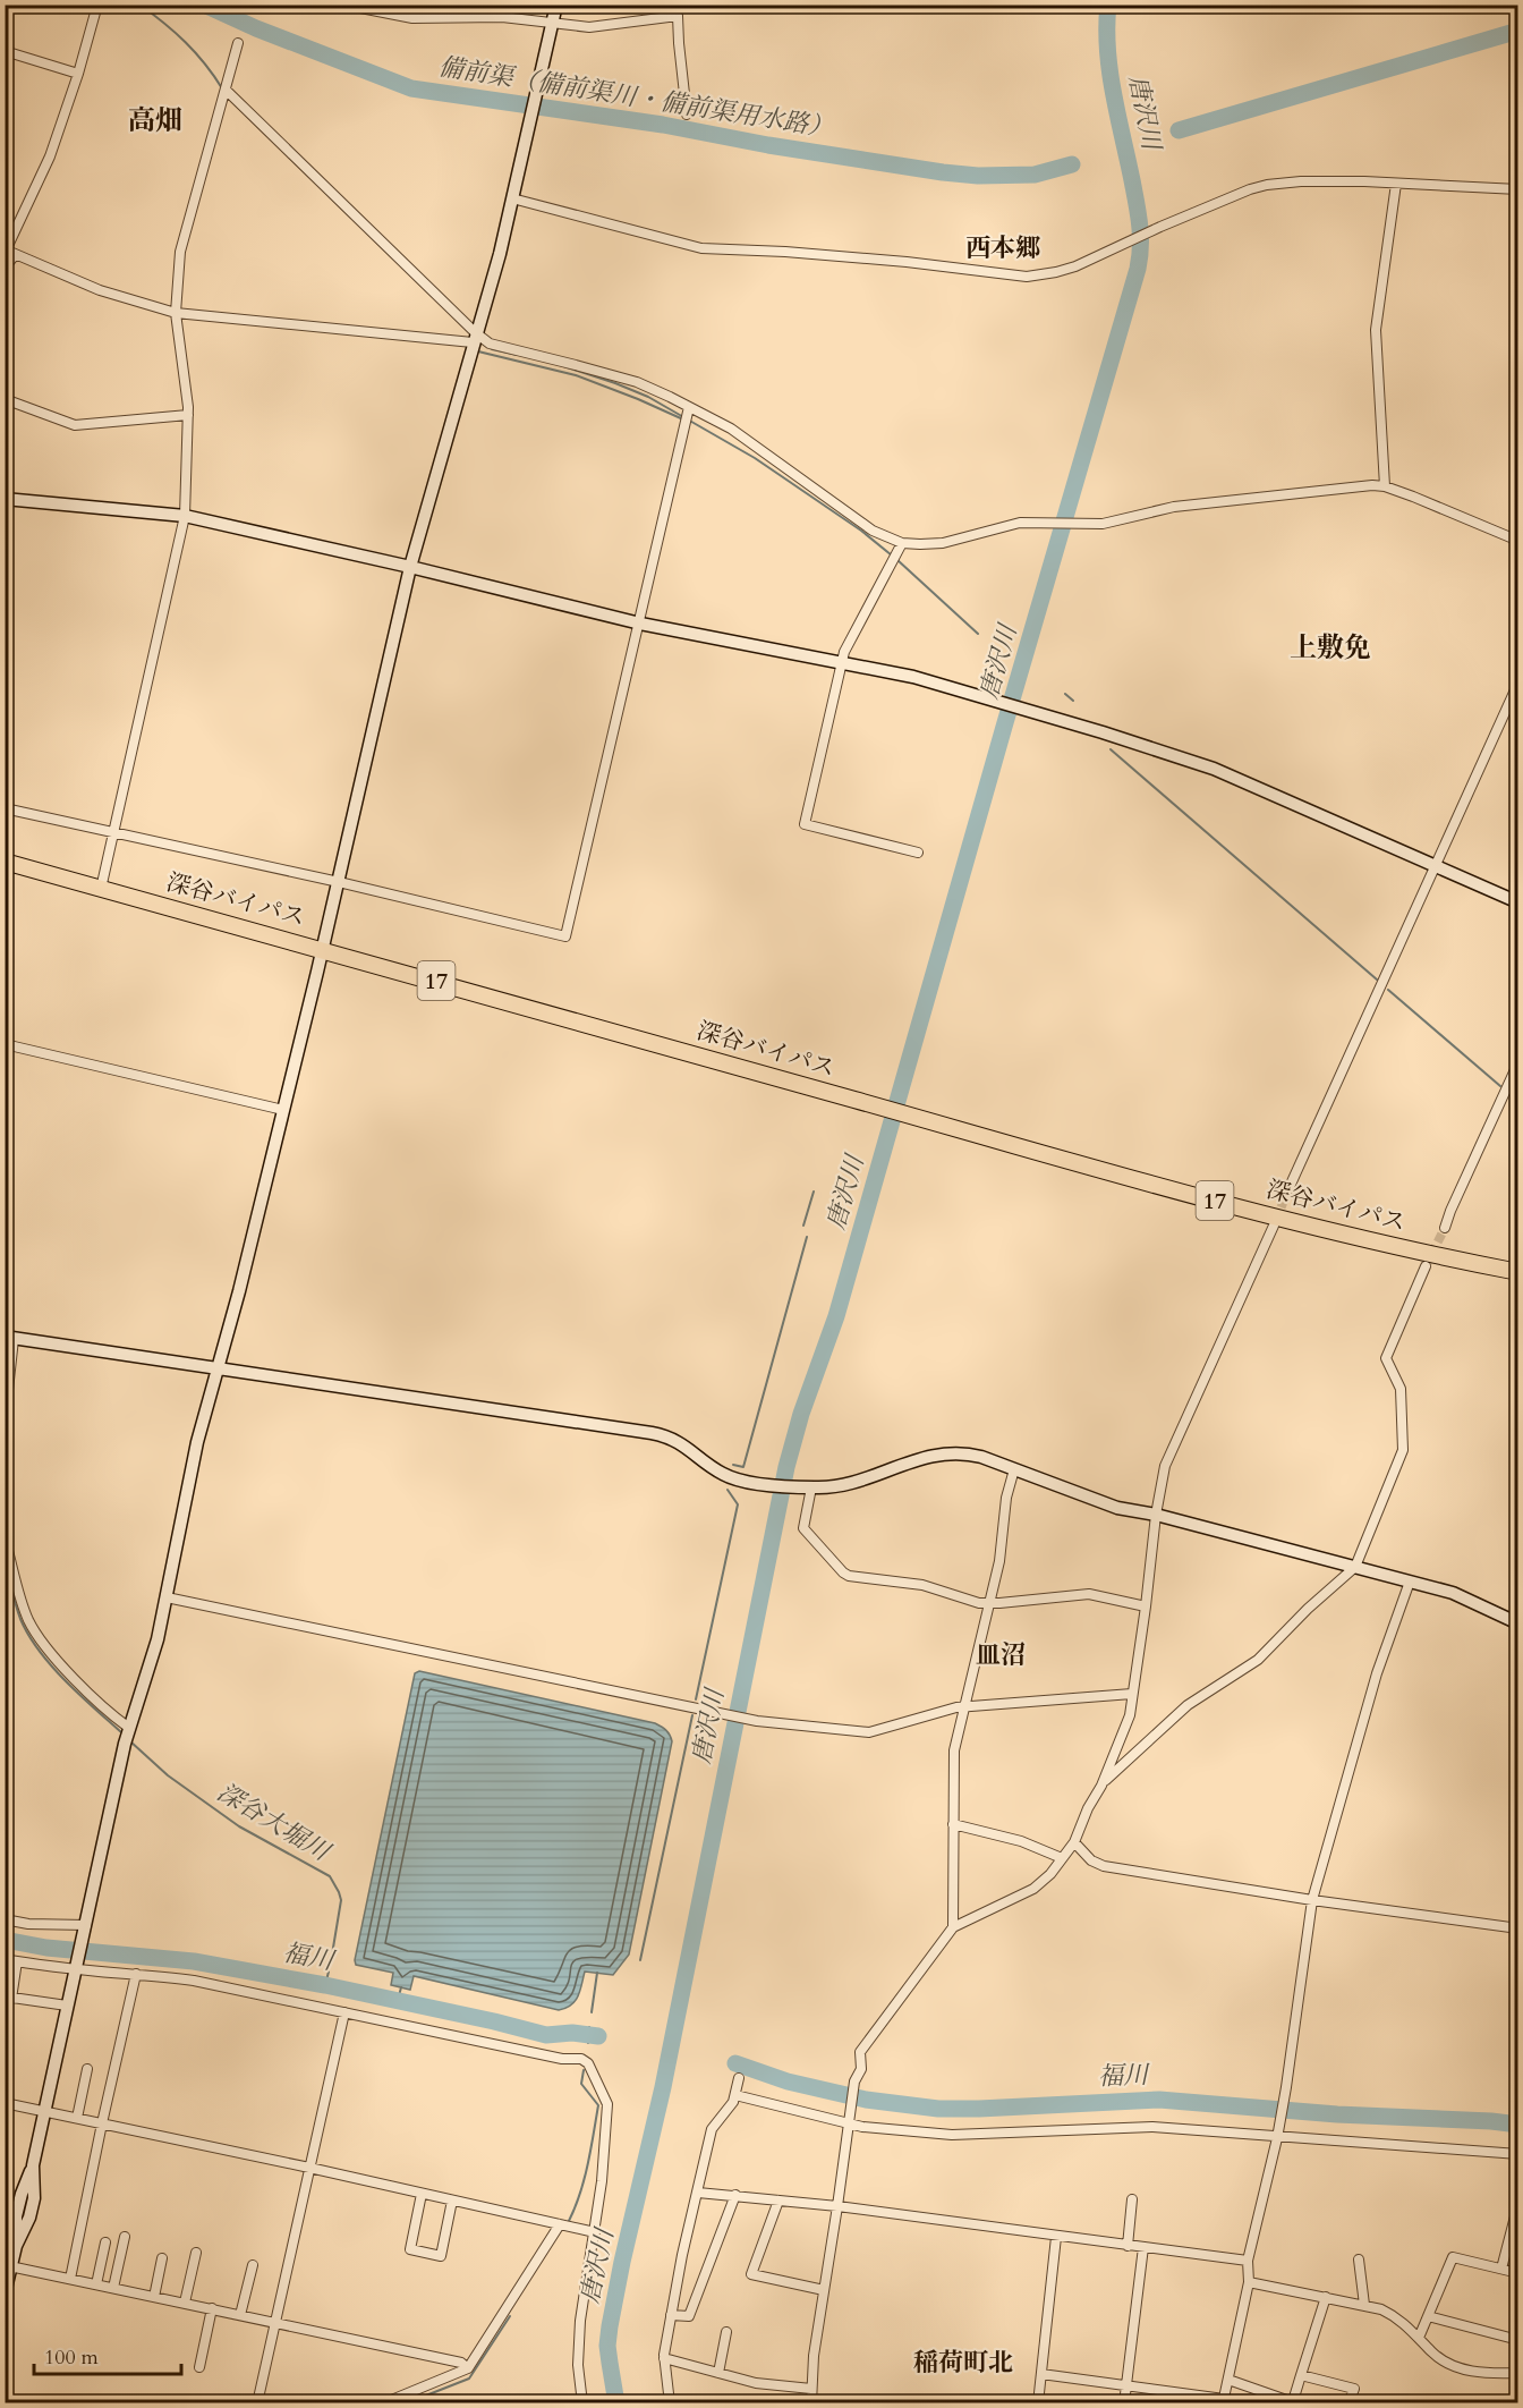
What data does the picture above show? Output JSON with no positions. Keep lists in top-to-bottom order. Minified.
{"streets":{"highway":["深谷バイパス","17"]},"districts":["高畑","西本郷","上敷免","皿沼","稲荷町北"],"water":["備前渠（備前渠川・備前渠用水路）","唐沢川","深谷大堀川","福川"],"scale_bar":"100 m"}
